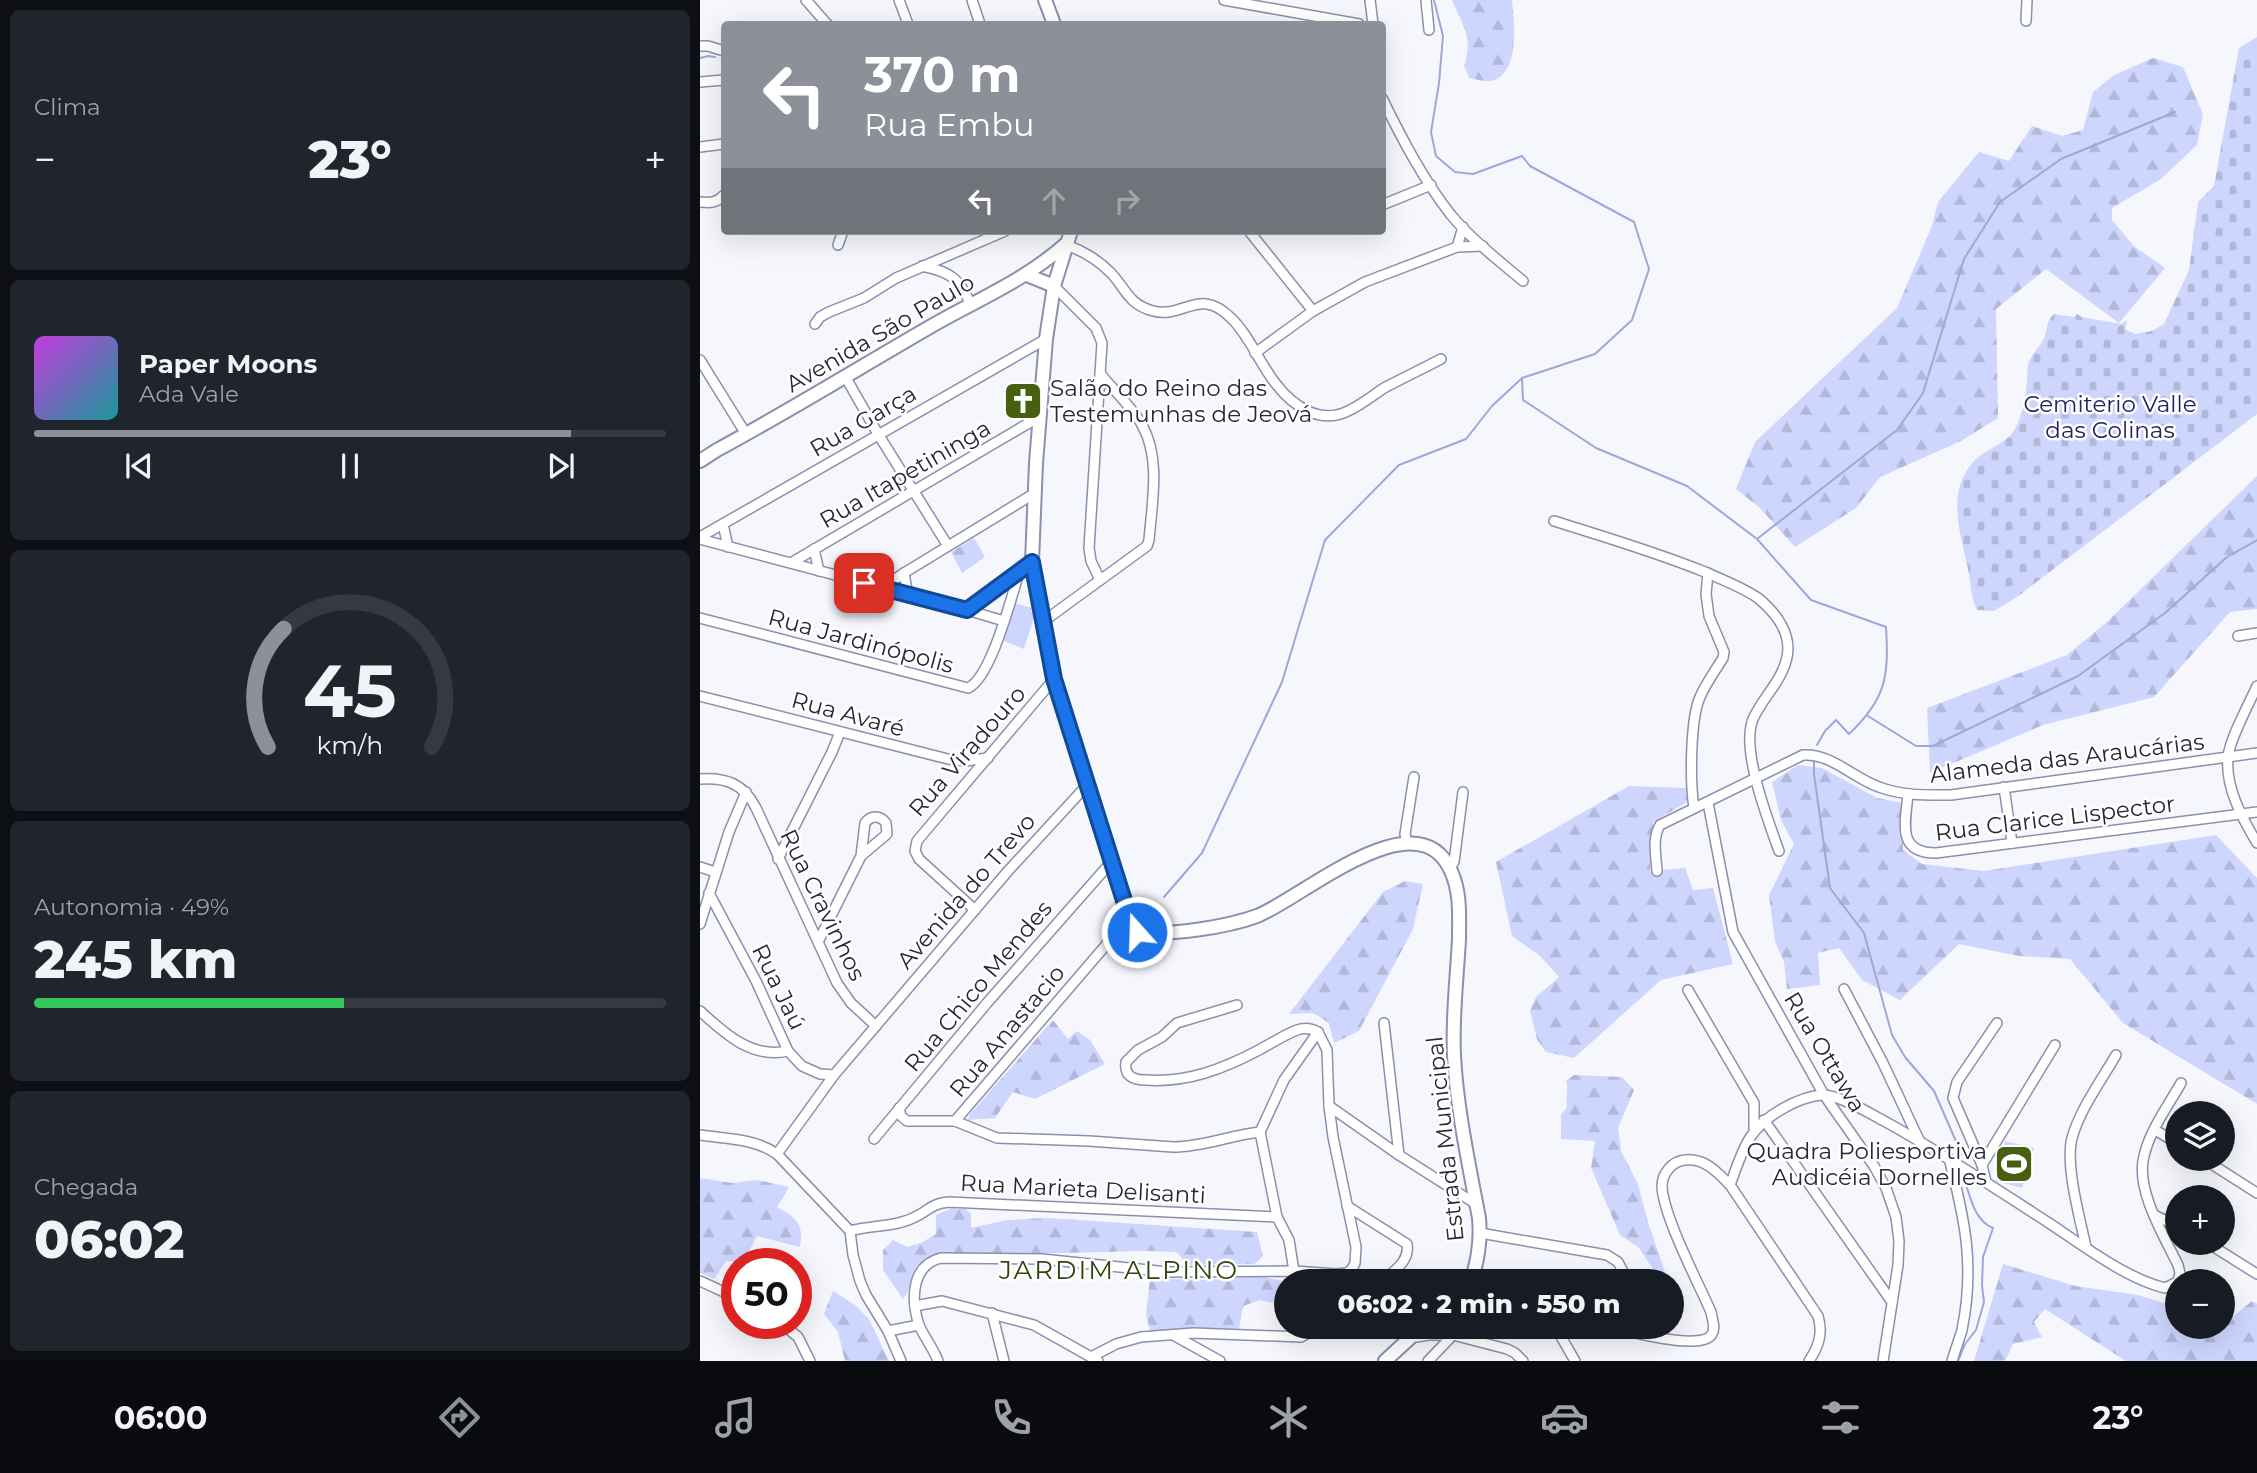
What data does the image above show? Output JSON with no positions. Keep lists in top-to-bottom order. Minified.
{"streets":{"main road":["Avenida São Paulo","Estrada Municipal"],"street":["Rua Garça","Rua Itapetininga","Rua Jardinópolis","Rua Avaré","Rua Viradouro","Alameda das Araucárias","Rua Clarice Lispector","Avenida do Trevo","Rua Cravinhos","Rua Chico Mendes","Rua Jaú","Rua Anastacio","Rua Ottawa","Rua Marieta Delisanti"]},"crossings":[["Rua Avaré","Rua Viradouro"],["Rua Viradouro","Avenida do Trevo"],["Alameda das Araucárias","Rua Clarice Lispector"],["Alameda das Araucárias","Rua Ottawa"],["Avenida do Trevo","Rua Cravinhos"],["Avenida do Trevo","Rua Jaú"],["Rua Chico Mendes","Rua Anastacio"]],"districts":["JARDIM ALPINO"],"parks":["Cemiterio Valle das Colinas"],"places":{"church":["Salão do Reino das Testemunhas de Jeová"],"sports":["Quadra Poliesportiva Audicéia Dornelles"]},"page":{"tile":["Clima",["Autonomia · 49%","245 km"],["Chegada","06:02"]],"turn":["370 m","Rua Embu"],"heat":["−","23°","+"],"song":["Paper Moons","Ada Vale"],"map_buttons":["+","−"],"limit":"50","trip":"06:02 · 2 min · 550 m","tabs":["06:00","23°"],"gauge":["45","km/h"]}}
